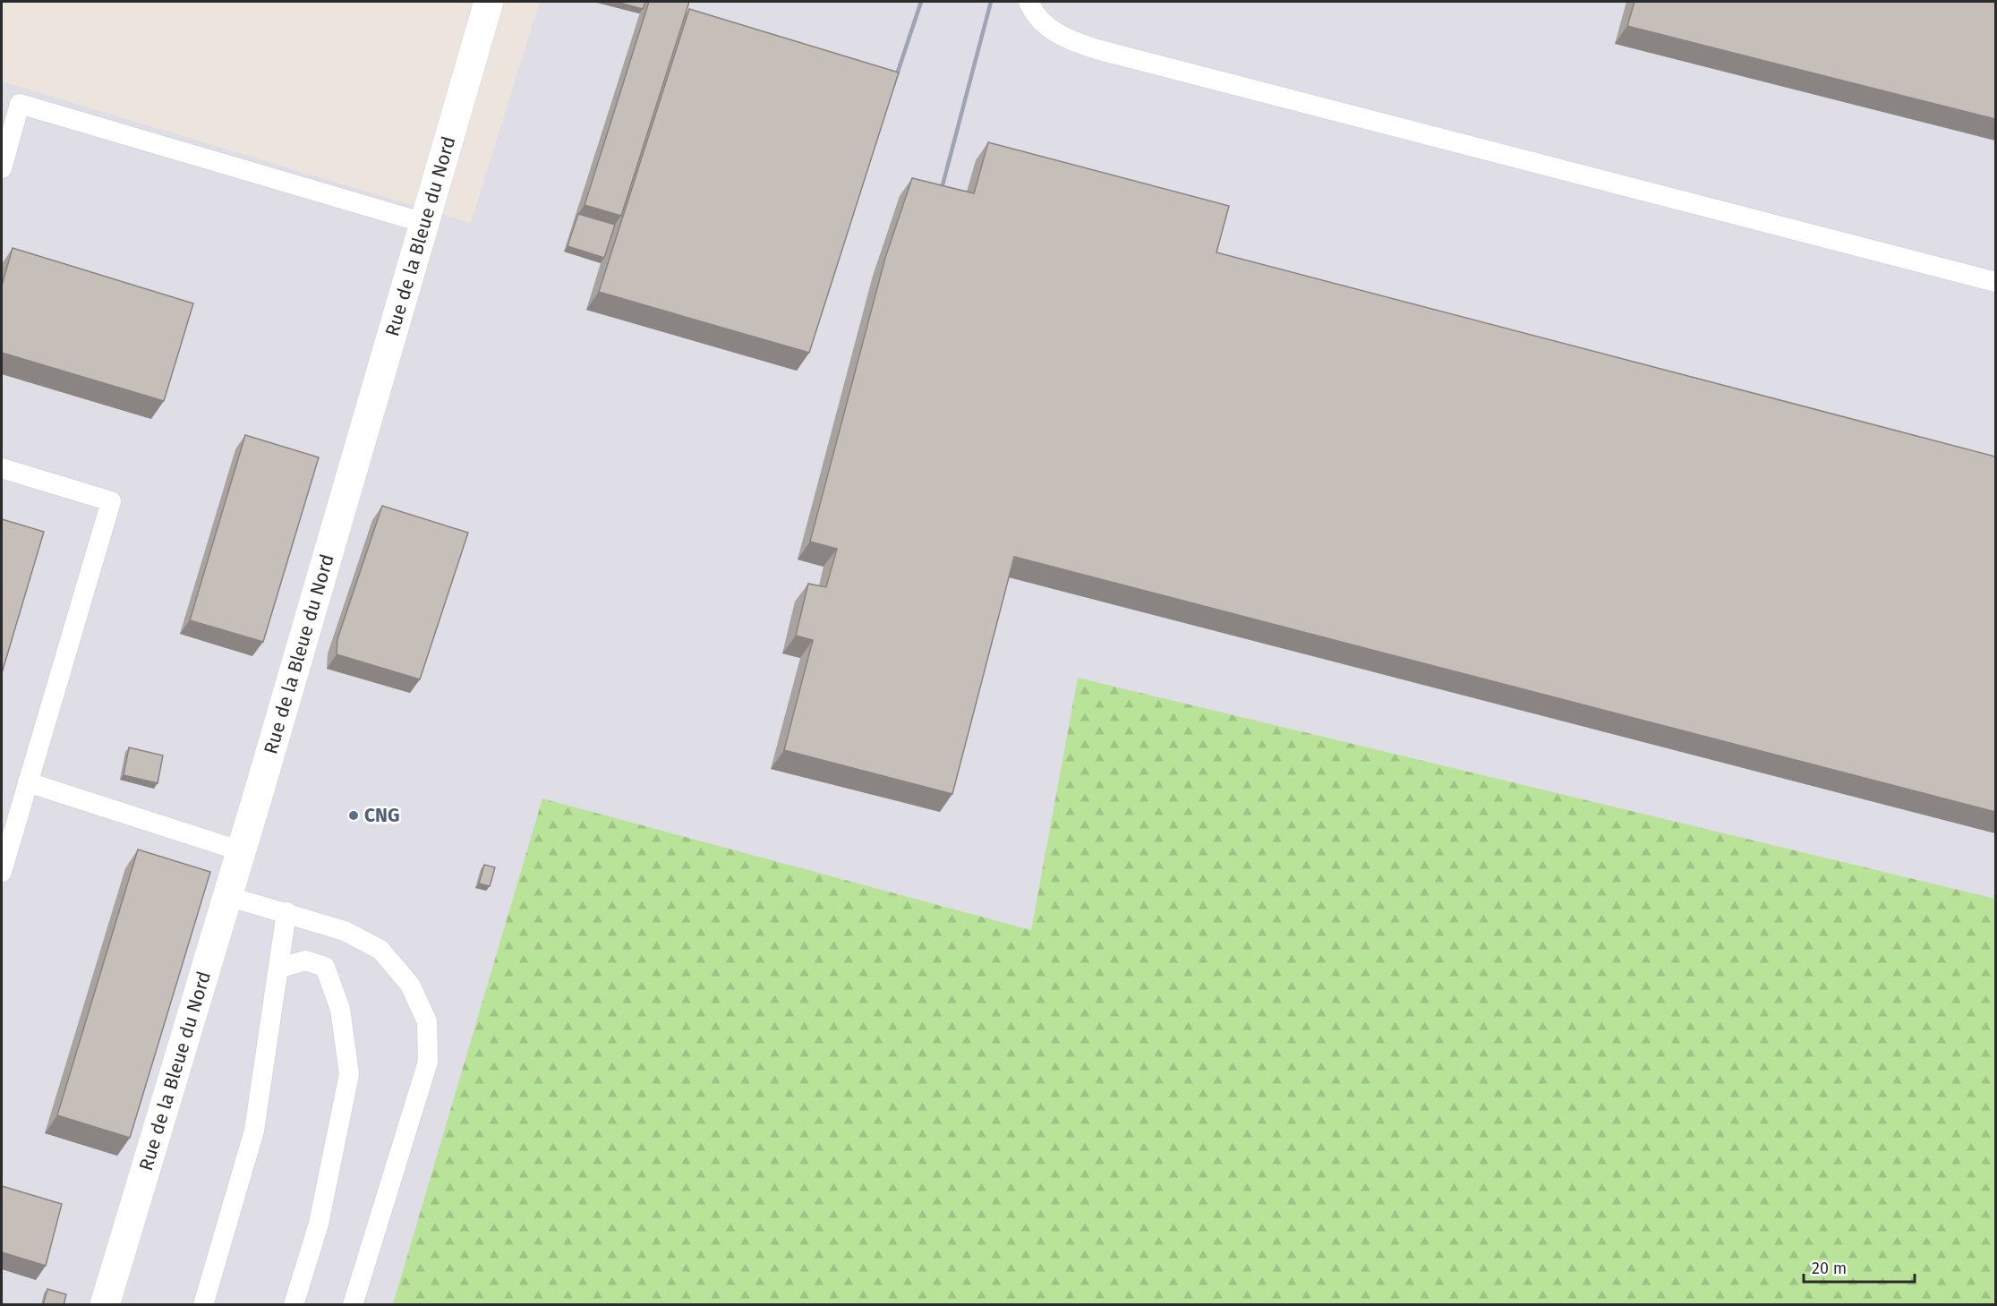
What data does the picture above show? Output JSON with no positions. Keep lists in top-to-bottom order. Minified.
{"streets":{"street":["Rue de la Bleue du Nord"]},"places":["CNG"],"scale_bar":"20 m"}
